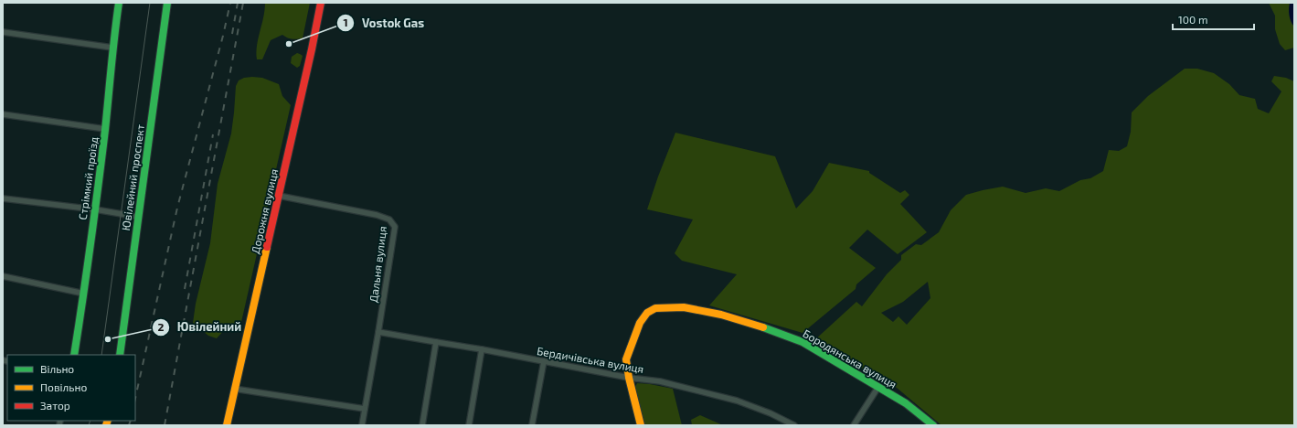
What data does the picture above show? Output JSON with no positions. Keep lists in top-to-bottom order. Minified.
{"streets":{"main road":["Ювілейний проспект","Стрімкий проїзд","Дорожня вулиця","Бородянська вулиця"],"street":["Дальня вулиця","Бердичівська вулиця"]},"crossings":[["Дорожня вулиця","Дальня вулиця"],["Дальня вулиця","Бердичівська вулиця"],["Бородянська вулиця","Бердичівська вулиця"]],"places":["Vostok Gas","Ювілейний"],"legend":["Вільно","Повільно","Затор"],"scale_bar":"100 m"}
